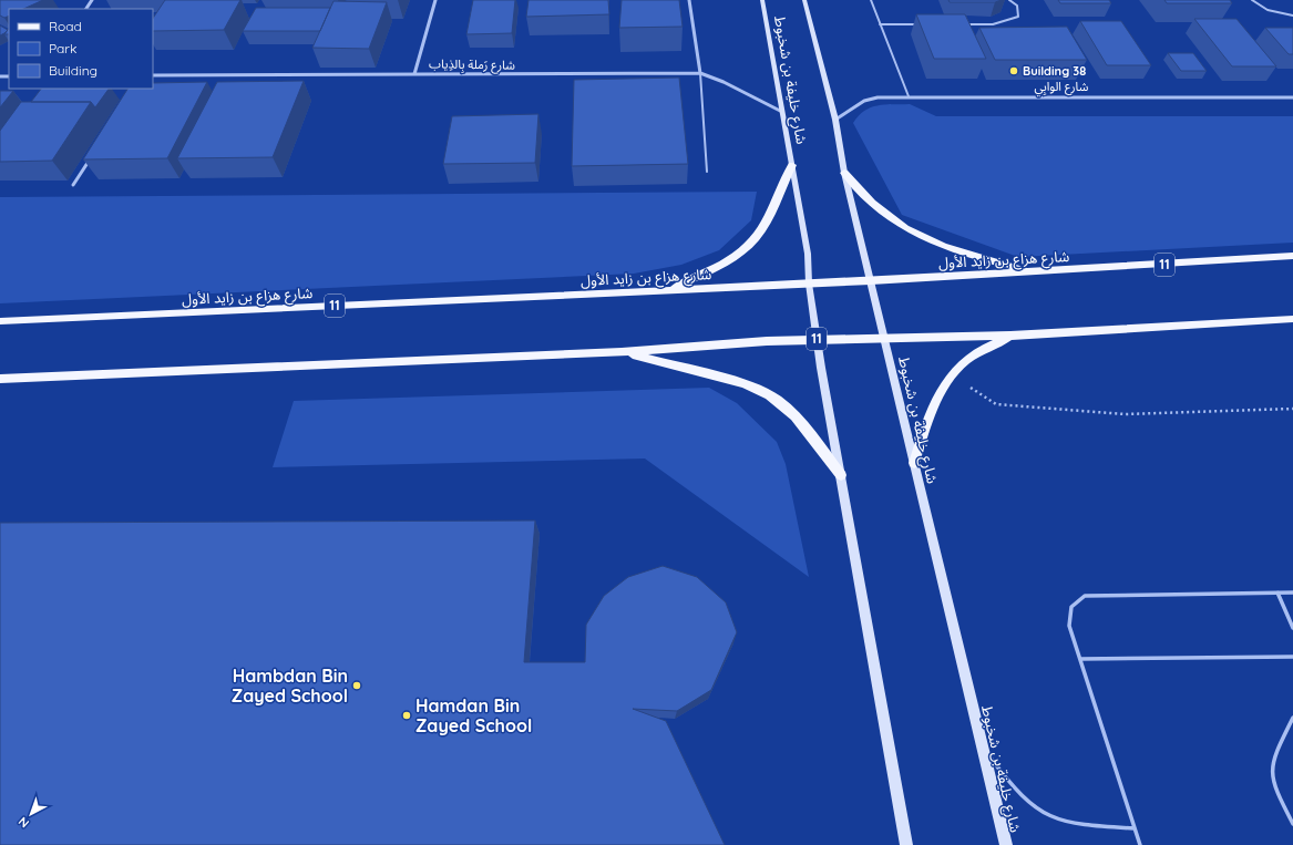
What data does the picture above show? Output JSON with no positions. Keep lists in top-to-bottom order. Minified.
{"streets":{"main road":["شارع خليفة بن شخبوط","شارع هزاع بن زايد الأول","11"],"street":["شارع رَملة بِالذِياب","شارع الوابِي"]},"crossings":[["شارع رَملة بِالذِياب","شارع خليفة بن شخبوط"],["شارع خليفة بن شخبوط","شارع الوابِي"],["شارع خليفة بن شخبوط","شارع هزاع بن زايد الأول"],["شارع خليفة بن شخبوط","11"]],"places":["Building 38","Hambdan Bin Zayed School","Hamdan Bin Zayed School"],"legend":["Road","Park","Building"],"north":"bottom left"}
